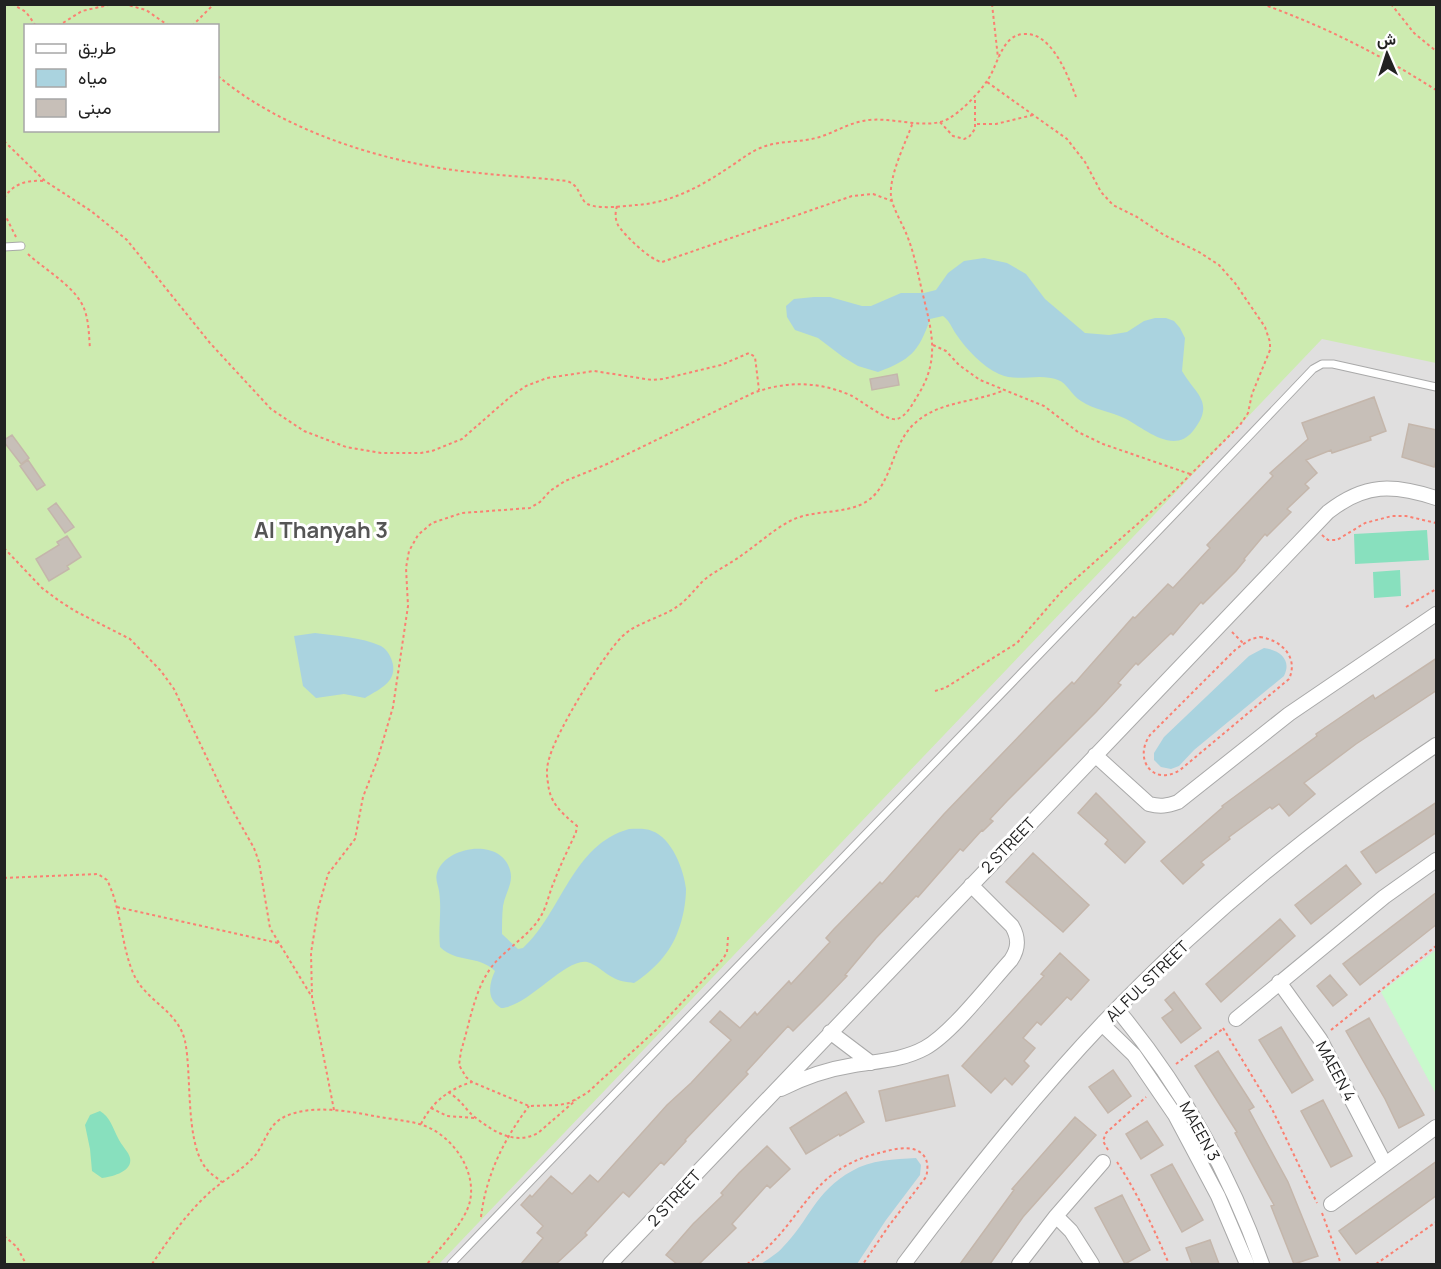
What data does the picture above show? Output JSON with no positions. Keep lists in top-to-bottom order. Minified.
{"streets":{"street":["2 STREET","AL FUL STREET","MAEEN 4","MAEEN 3"]},"crossings":[["AL FUL STREET","MAEEN 3"]],"districts":["Al Thanyah 3"],"legend":["طريق","مياه","مبنى"],"north":"top"}
